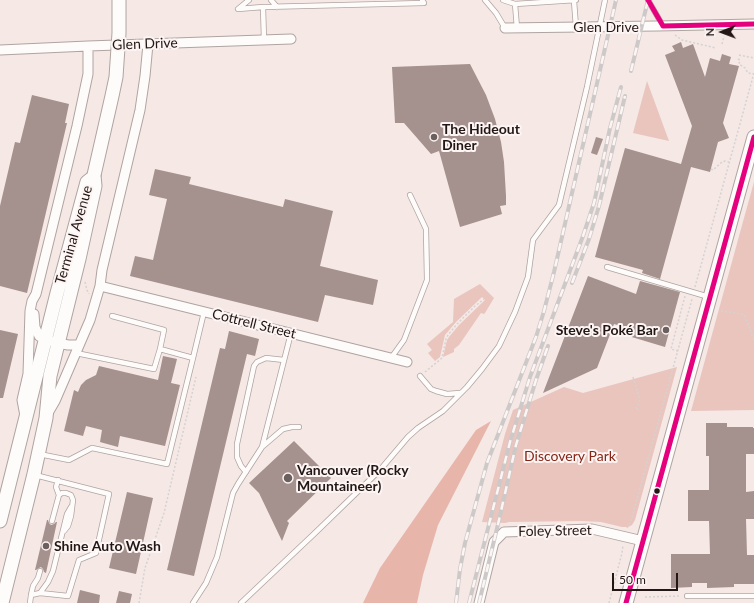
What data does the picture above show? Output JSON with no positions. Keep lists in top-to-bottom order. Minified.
{"streets":{"main road":["Terminal Avenue"],"street":["Glen Drive","Cottrell Street","Foley Street"]},"crossings":[["Glen Drive","Terminal Avenue"],["Terminal Avenue","Cottrell Street"]],"parks":["Discovery Park"],"places":["The Hideout Diner","Steve's Poké Bar","Vancouver (Rocky Mountaineer)","Shine Auto Wash"],"scale_bar":"50 m","north":"left"}
